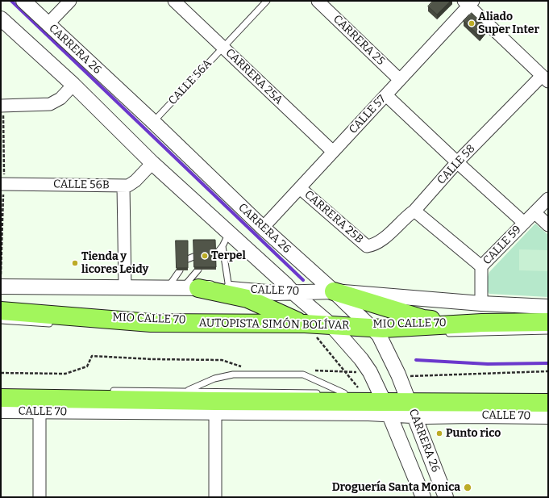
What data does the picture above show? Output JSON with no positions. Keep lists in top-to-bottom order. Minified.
{"streets":{"highway":["AUTOPISTA SIMÓN BOLÍVAR"],"street":["CARRERA 25","CARRERA 26","CARRERA 25A","CALLE 57","CALLE 58","CALLE 56B","CARRERA 25B","CALLE 59","CALLE 70"],"lane":["CALLE 56A","MIO CALLE 70"]},"crossings":[["CARRERA 25","CALLE 57"],["CARRERA 26","CALLE 56A"],["CARRERA 26","CALLE 57"],["CARRERA 26","CALLE 56B"],["CARRERA 26","CALLE 70"],["CARRERA 26","AUTOPISTA SIMÓN BOLÍVAR"],["CARRERA 25A","CALLE 56A"],["CARRERA 25A","CALLE 57"],["CALLE 57","CARRERA 25B"],["CALLE 58","CARRERA 25B"],["CALLE 59","CALLE 70"]],"places":["Aliado Super Inter","Terpel","Tienda y licores Leidy","Punto rico","Droguería Santa Monica"]}
